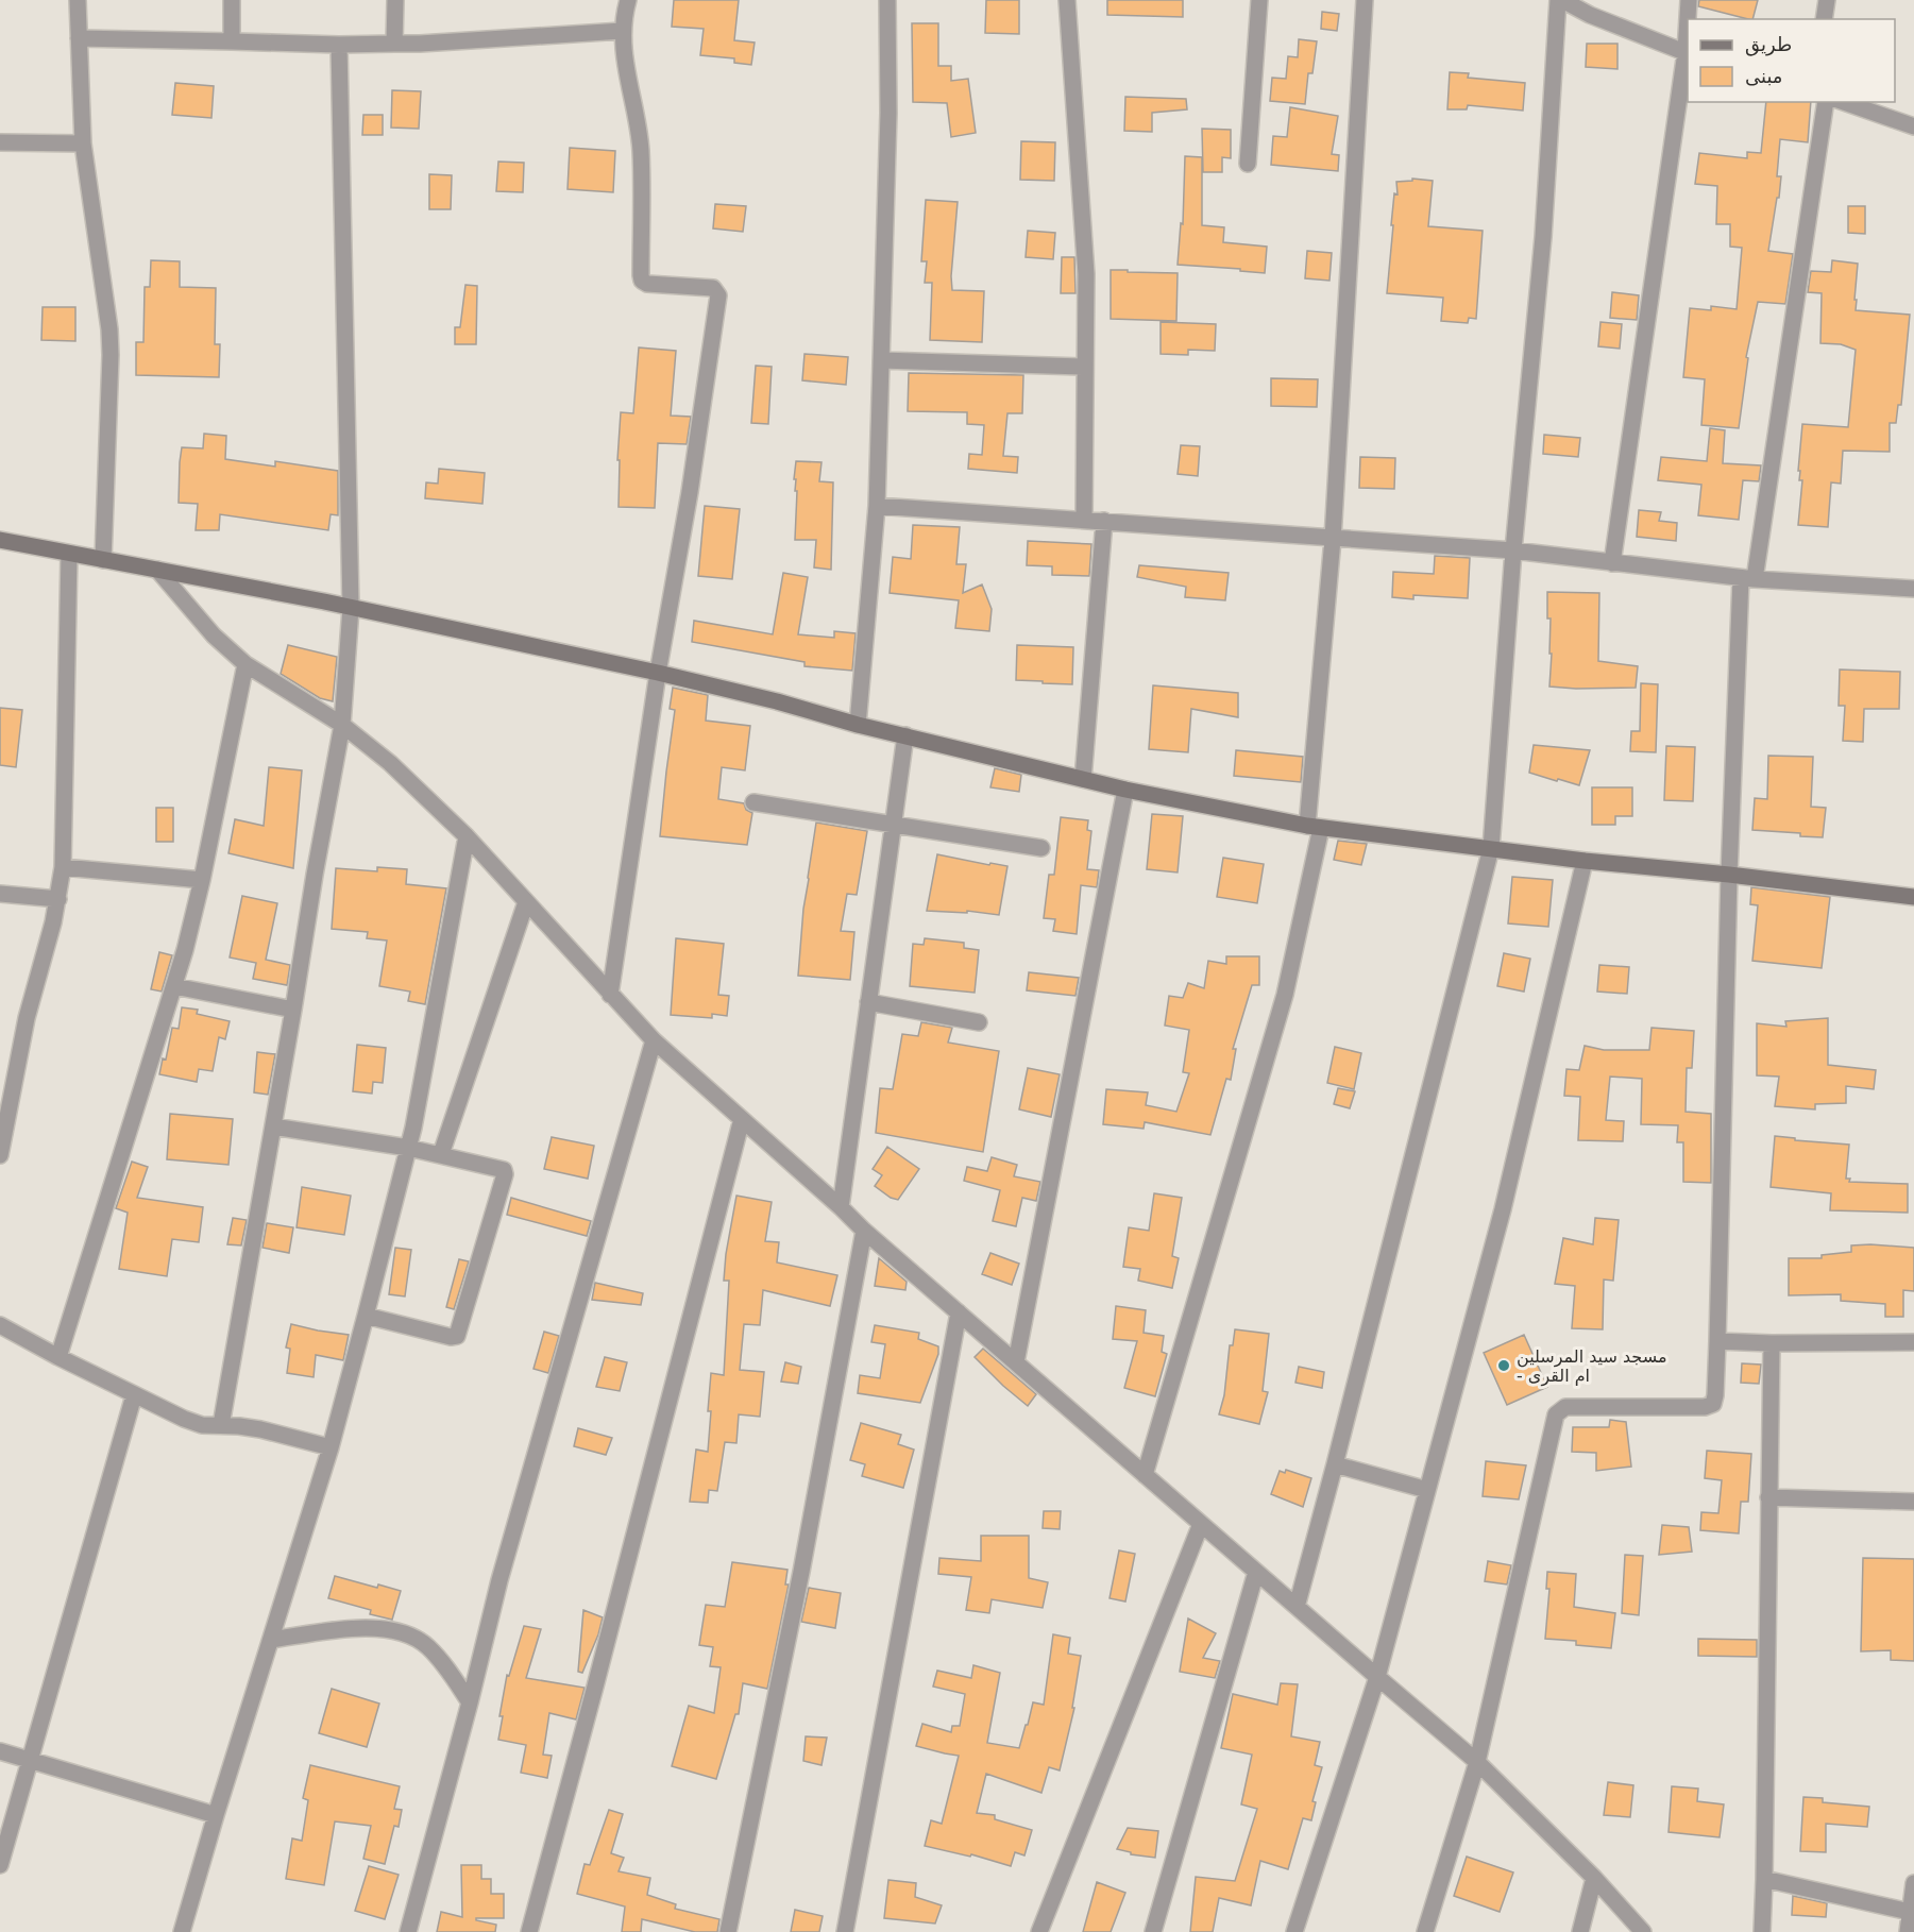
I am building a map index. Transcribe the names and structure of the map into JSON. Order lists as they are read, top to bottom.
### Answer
{
  "places": ["مسجد سيد المرسلين - ام القرى"],
  "legend": ["طريق", "مبنى"]
}
